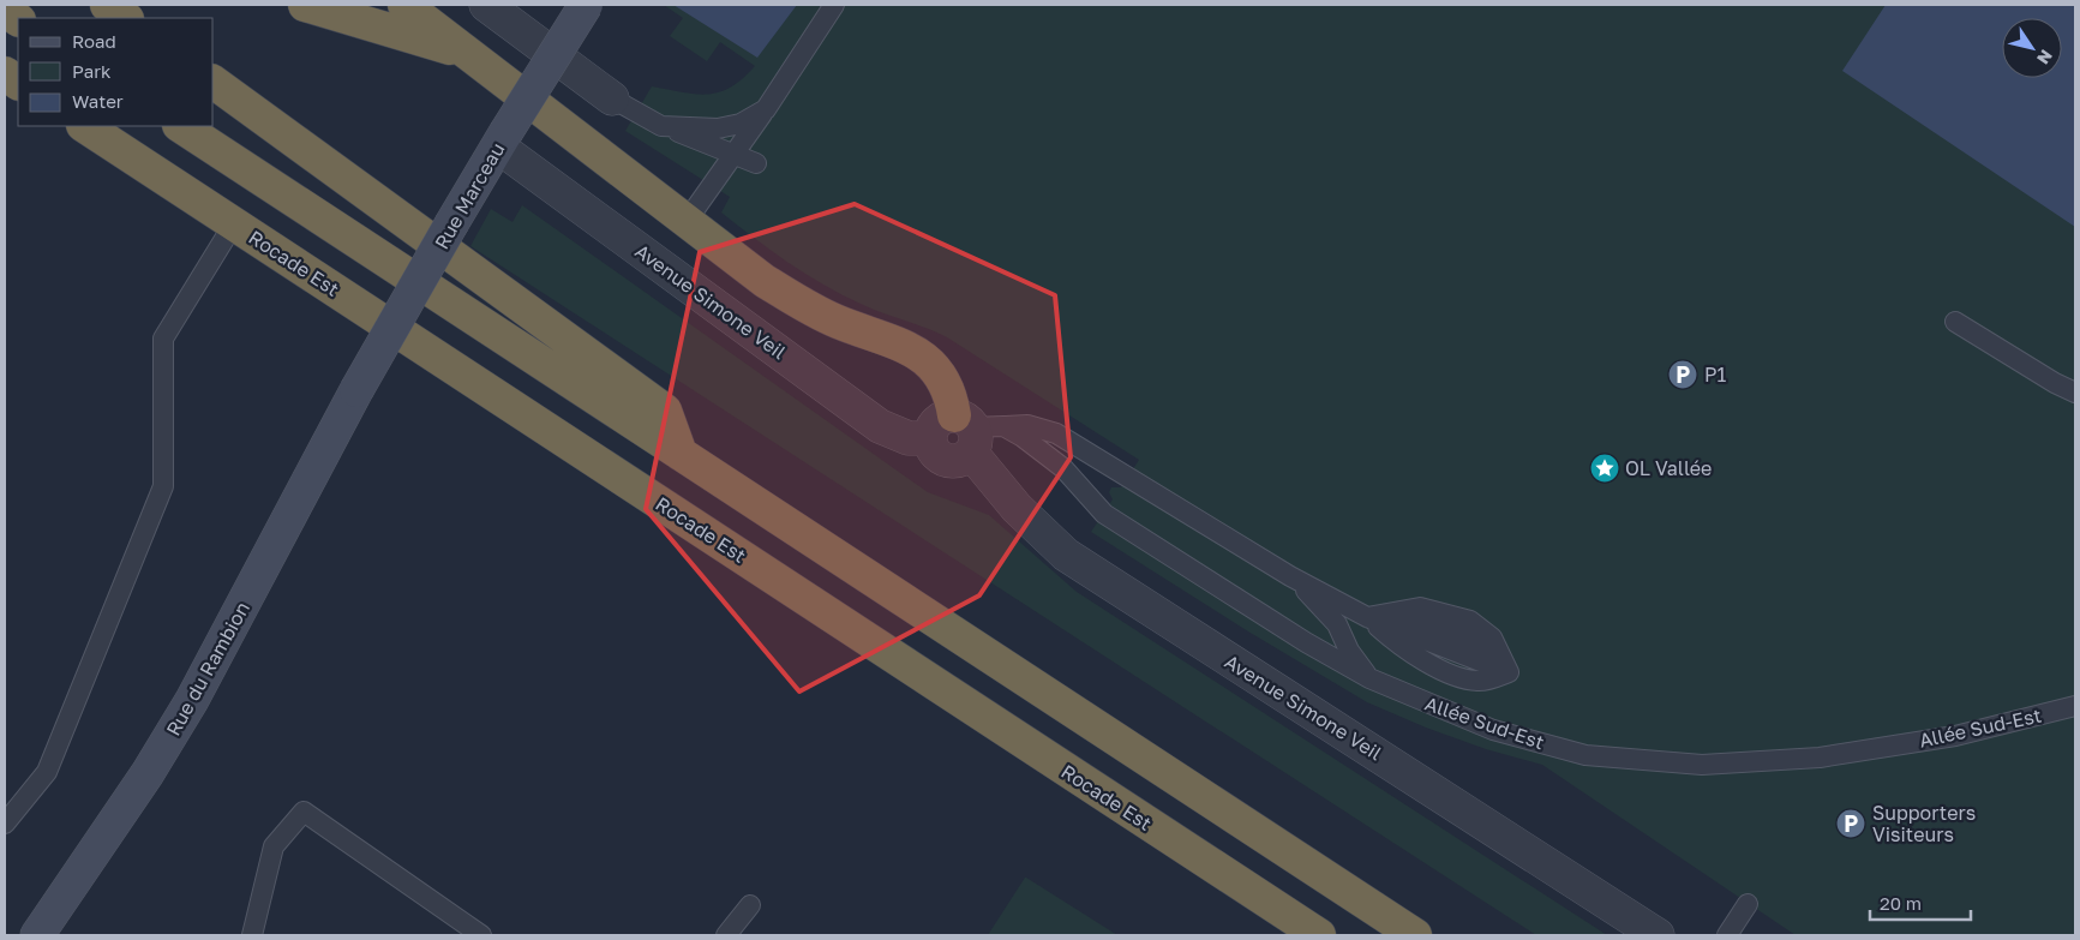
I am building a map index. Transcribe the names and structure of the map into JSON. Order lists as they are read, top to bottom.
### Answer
{
  "streets": {
    "highway": ["Rocade Est"],
    "street": ["Rue Marceau", "Avenue Simone Veil", "Rue du Rambion"],
    "lane": ["Allée Sud-Est"]
  },
  "crossings": [
    ["Rue Marceau", "Avenue Simone Veil"],
    ["Rue Marceau", "Rue du Rambion"],
    ["Avenue Simone Veil", "Allée Sud-Est"]
  ],
  "places": {
    "parking": ["P1", "Supporters Visiteurs"],
    "place": ["OL Vallée"]
  },
  "legend": ["Road", "Park", "Water"],
  "scale_bar": "20 m",
  "north": "bottom right"
}
